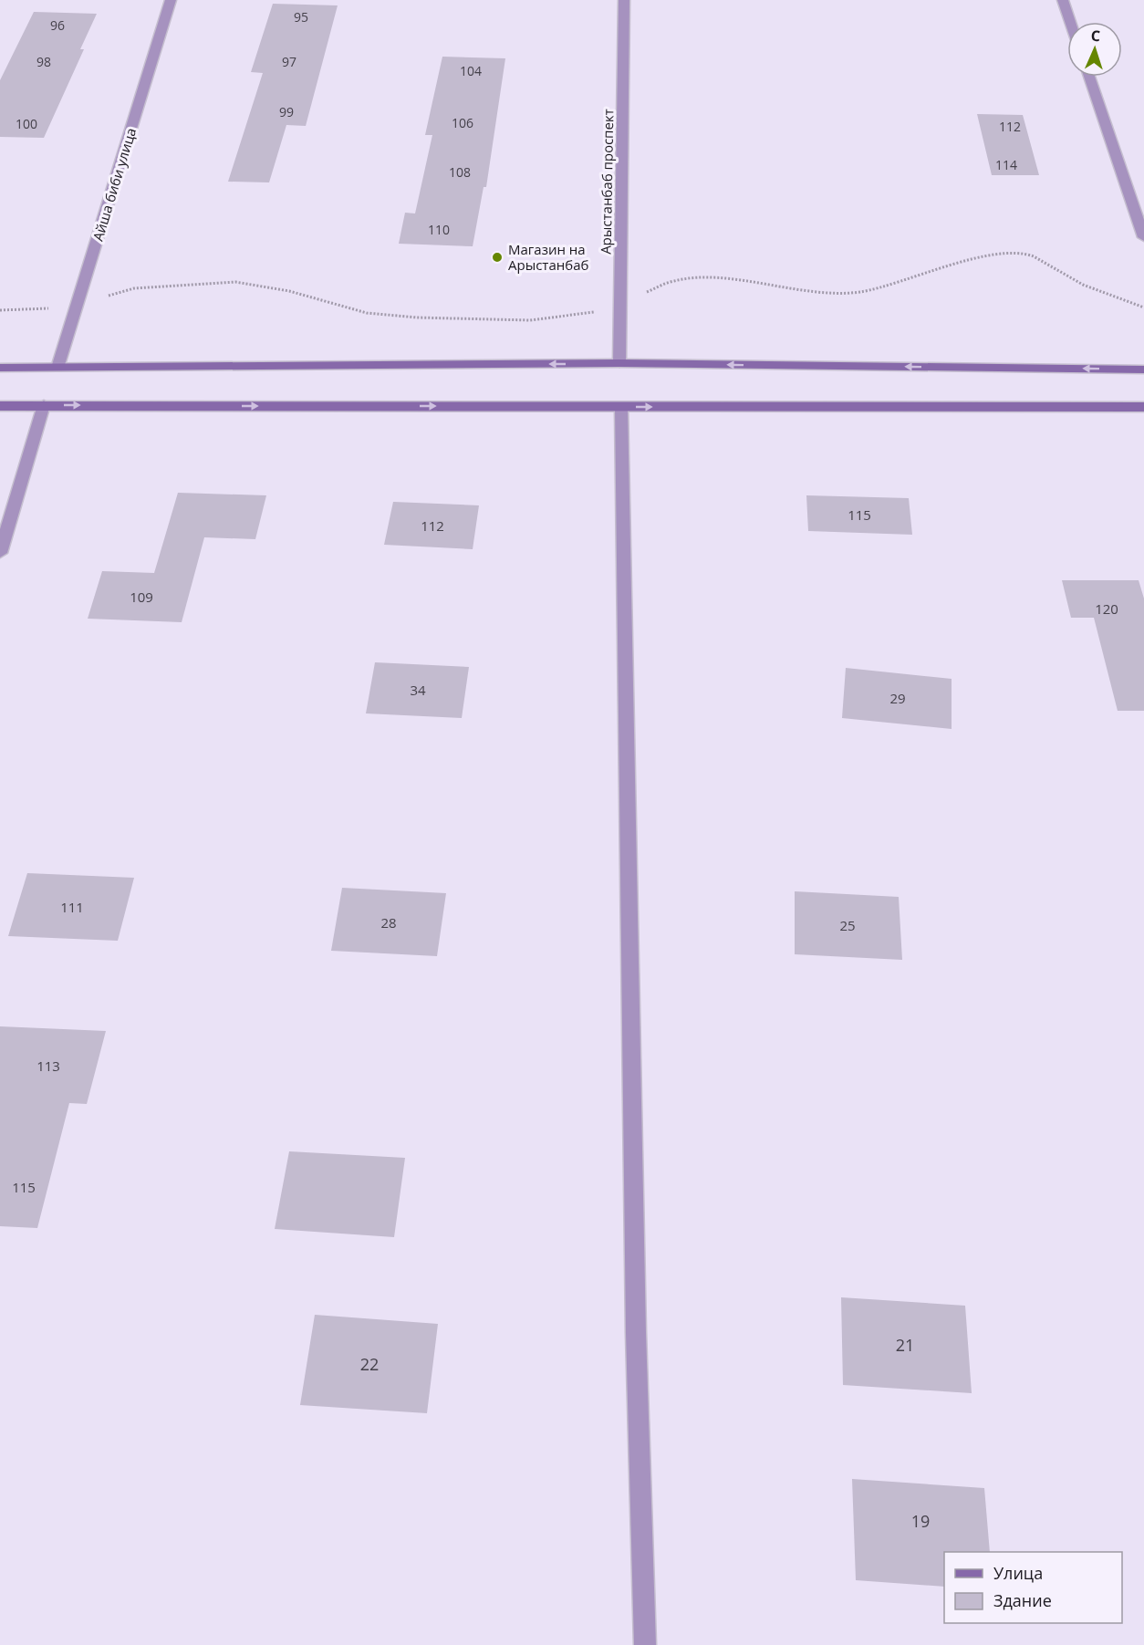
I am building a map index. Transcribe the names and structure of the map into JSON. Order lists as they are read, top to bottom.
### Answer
{
  "streets": {
    "street": ["Арыстанбаб проспект", "Айша биби улица"]
  },
  "places": ["Магазин на Арыстанбаб"],
  "house_numbers": [
    "95",
    "96",
    "98",
    "97",
    "104",
    "99",
    "106",
    "100",
    "112",
    "114",
    "108",
    "110",
    "115",
    "112",
    "109",
    "120",
    "34",
    "29",
    "111",
    "28",
    "25",
    "113",
    "115",
    "21",
    "22",
    "19"
  ],
  "legend": ["Улица", "Здание"],
  "north": "top"
}
